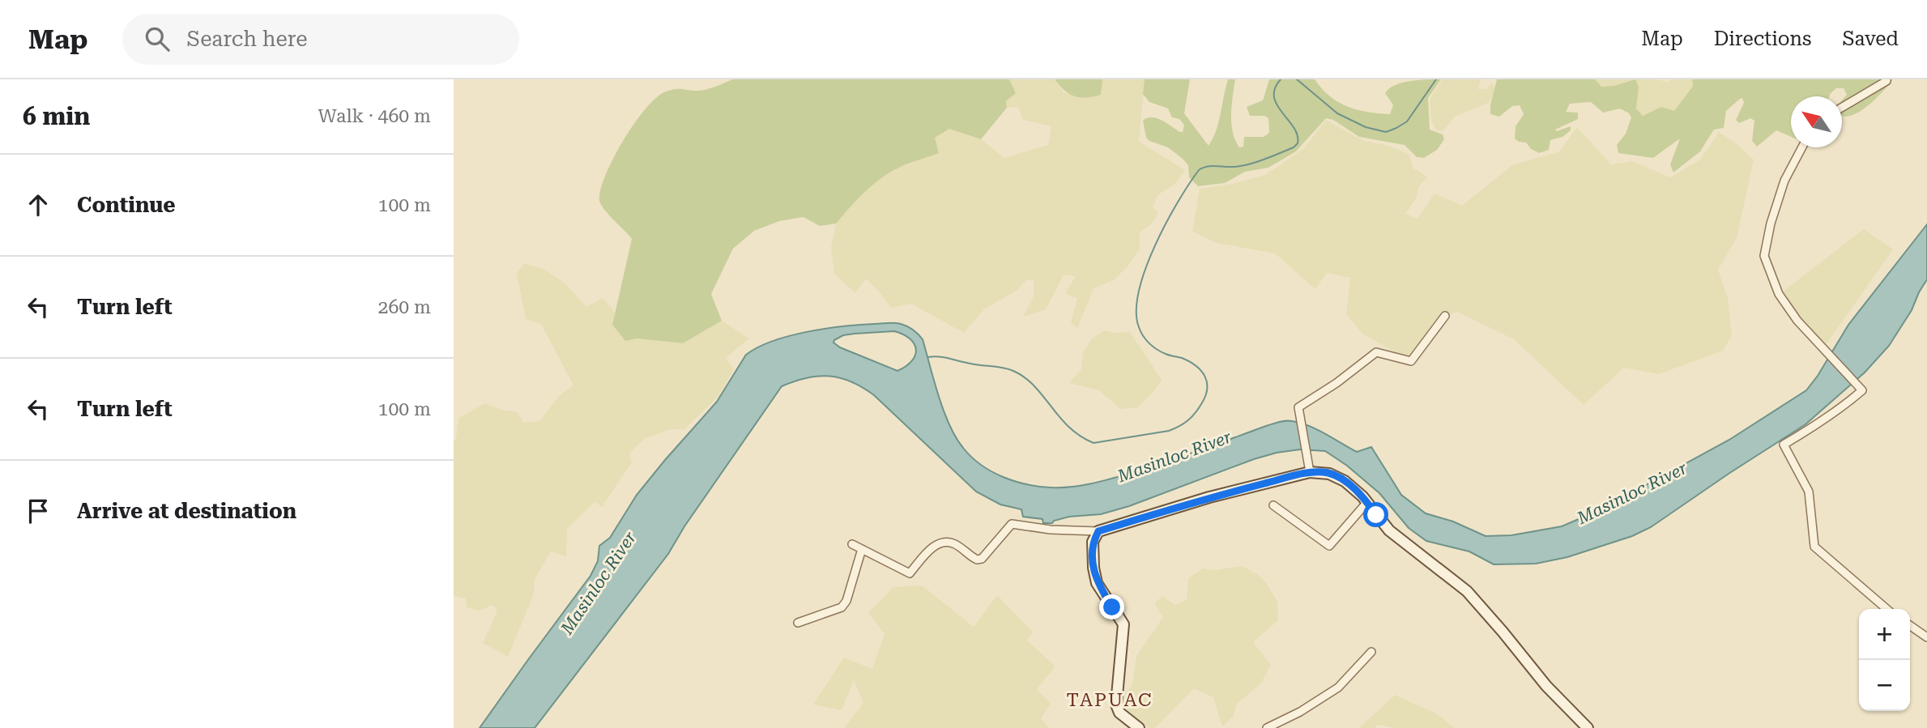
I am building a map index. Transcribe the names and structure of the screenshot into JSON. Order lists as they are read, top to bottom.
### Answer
{
  "districts": ["TAPUAC"],
  "water": ["Masinloc River"],
  "north": "top left",
  "page": {
    "header": "Map",
    "search": "Search here",
    "nav": ["Map", "Directions", "Saved"],
    "heading": ["6 min", "Walk · 460 m"],
    "list": [
      ["Continue", "100 m"],
      ["Turn left", "260 m"],
      ["Turn left", "100 m"],
      "Arrive at destination"
    ],
    "map_buttons": ["+", "−"]
  }
}
